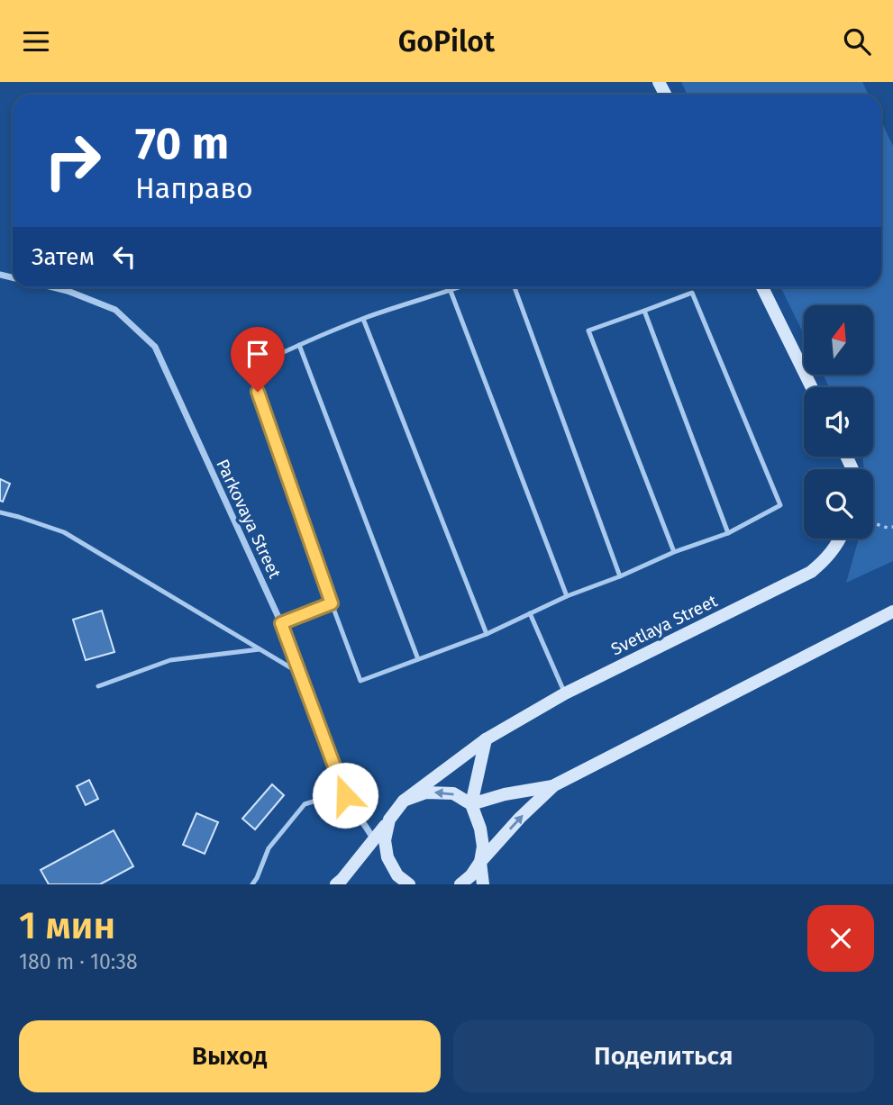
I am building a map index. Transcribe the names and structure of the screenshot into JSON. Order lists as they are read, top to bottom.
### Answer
{
  "streets": {
    "main road": ["Svetlaya Street"],
    "street": ["Parkovaya Street"]
  },
  "crossings": [
    ["Parkovaya Street", "Svetlaya Street"]
  ],
  "north": "top",
  "page": {
    "header": "GoPilot",
    "turn": ["70 m", "Направо"],
    "then": "Затем",
    "heading": ["1 мин", "180 m · 10:38"],
    "buttons": ["Выход", "Поделиться"]
  }
}
